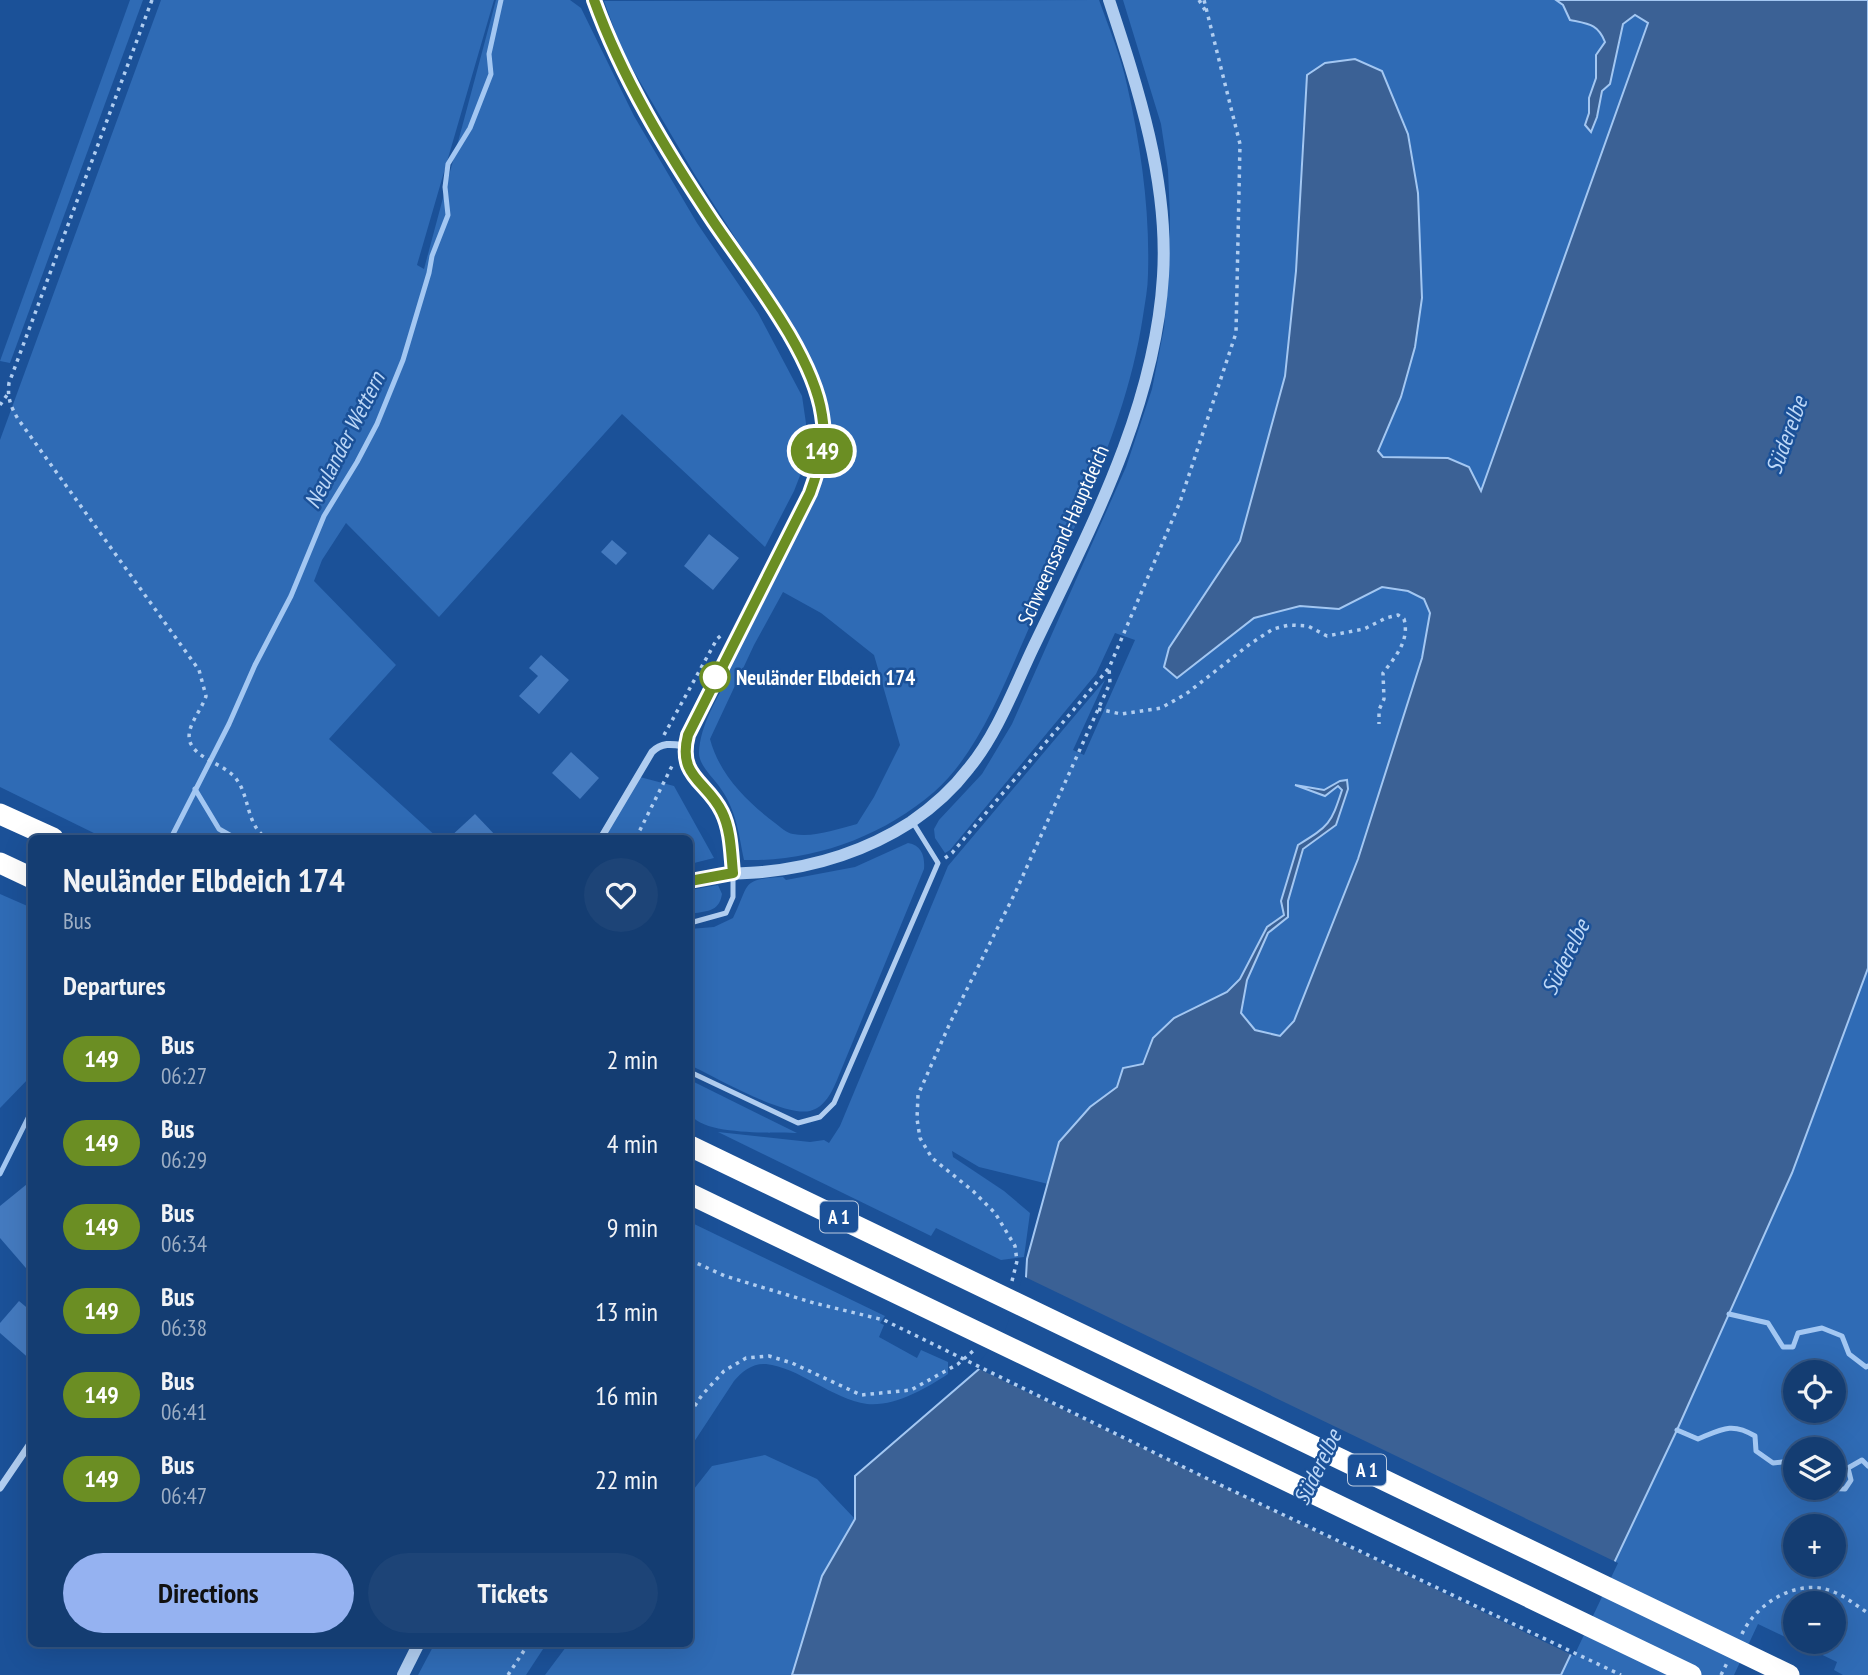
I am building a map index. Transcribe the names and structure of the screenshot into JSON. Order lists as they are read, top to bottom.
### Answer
{
  "streets": {
    "highway": ["A 1"],
    "street": ["Schweenssand-Hauptdeich"]
  },
  "water": ["Süderelbe", "Neulander Wettern"],
  "places": ["Neuländer Elbdeich 174"],
  "lines": ["bus line 149"],
  "page": {
    "on_map": "149",
    "heading": [
      ["Neuländer Elbdeich 174", "Bus"],
      "Departures"
    ],
    "list": [
      {
        "mark": "149",
        "name": "Bus",
        "note": "06:27",
        "value": "2 min"
      },
      {
        "mark": "149",
        "name": "Bus",
        "note": "06:29",
        "value": "4 min"
      },
      {
        "mark": "149",
        "name": "Bus",
        "note": "06:34",
        "value": "9 min"
      },
      {
        "mark": "149",
        "name": "Bus",
        "note": "06:38",
        "value": "13 min"
      },
      {
        "mark": "149",
        "name": "Bus",
        "note": "06:41",
        "value": "16 min"
      },
      {
        "mark": "149",
        "name": "Bus",
        "note": "06:47",
        "value": "22 min"
      }
    ],
    "map_buttons": ["+", "−"],
    "buttons": ["Directions", "Tickets"]
  }
}
